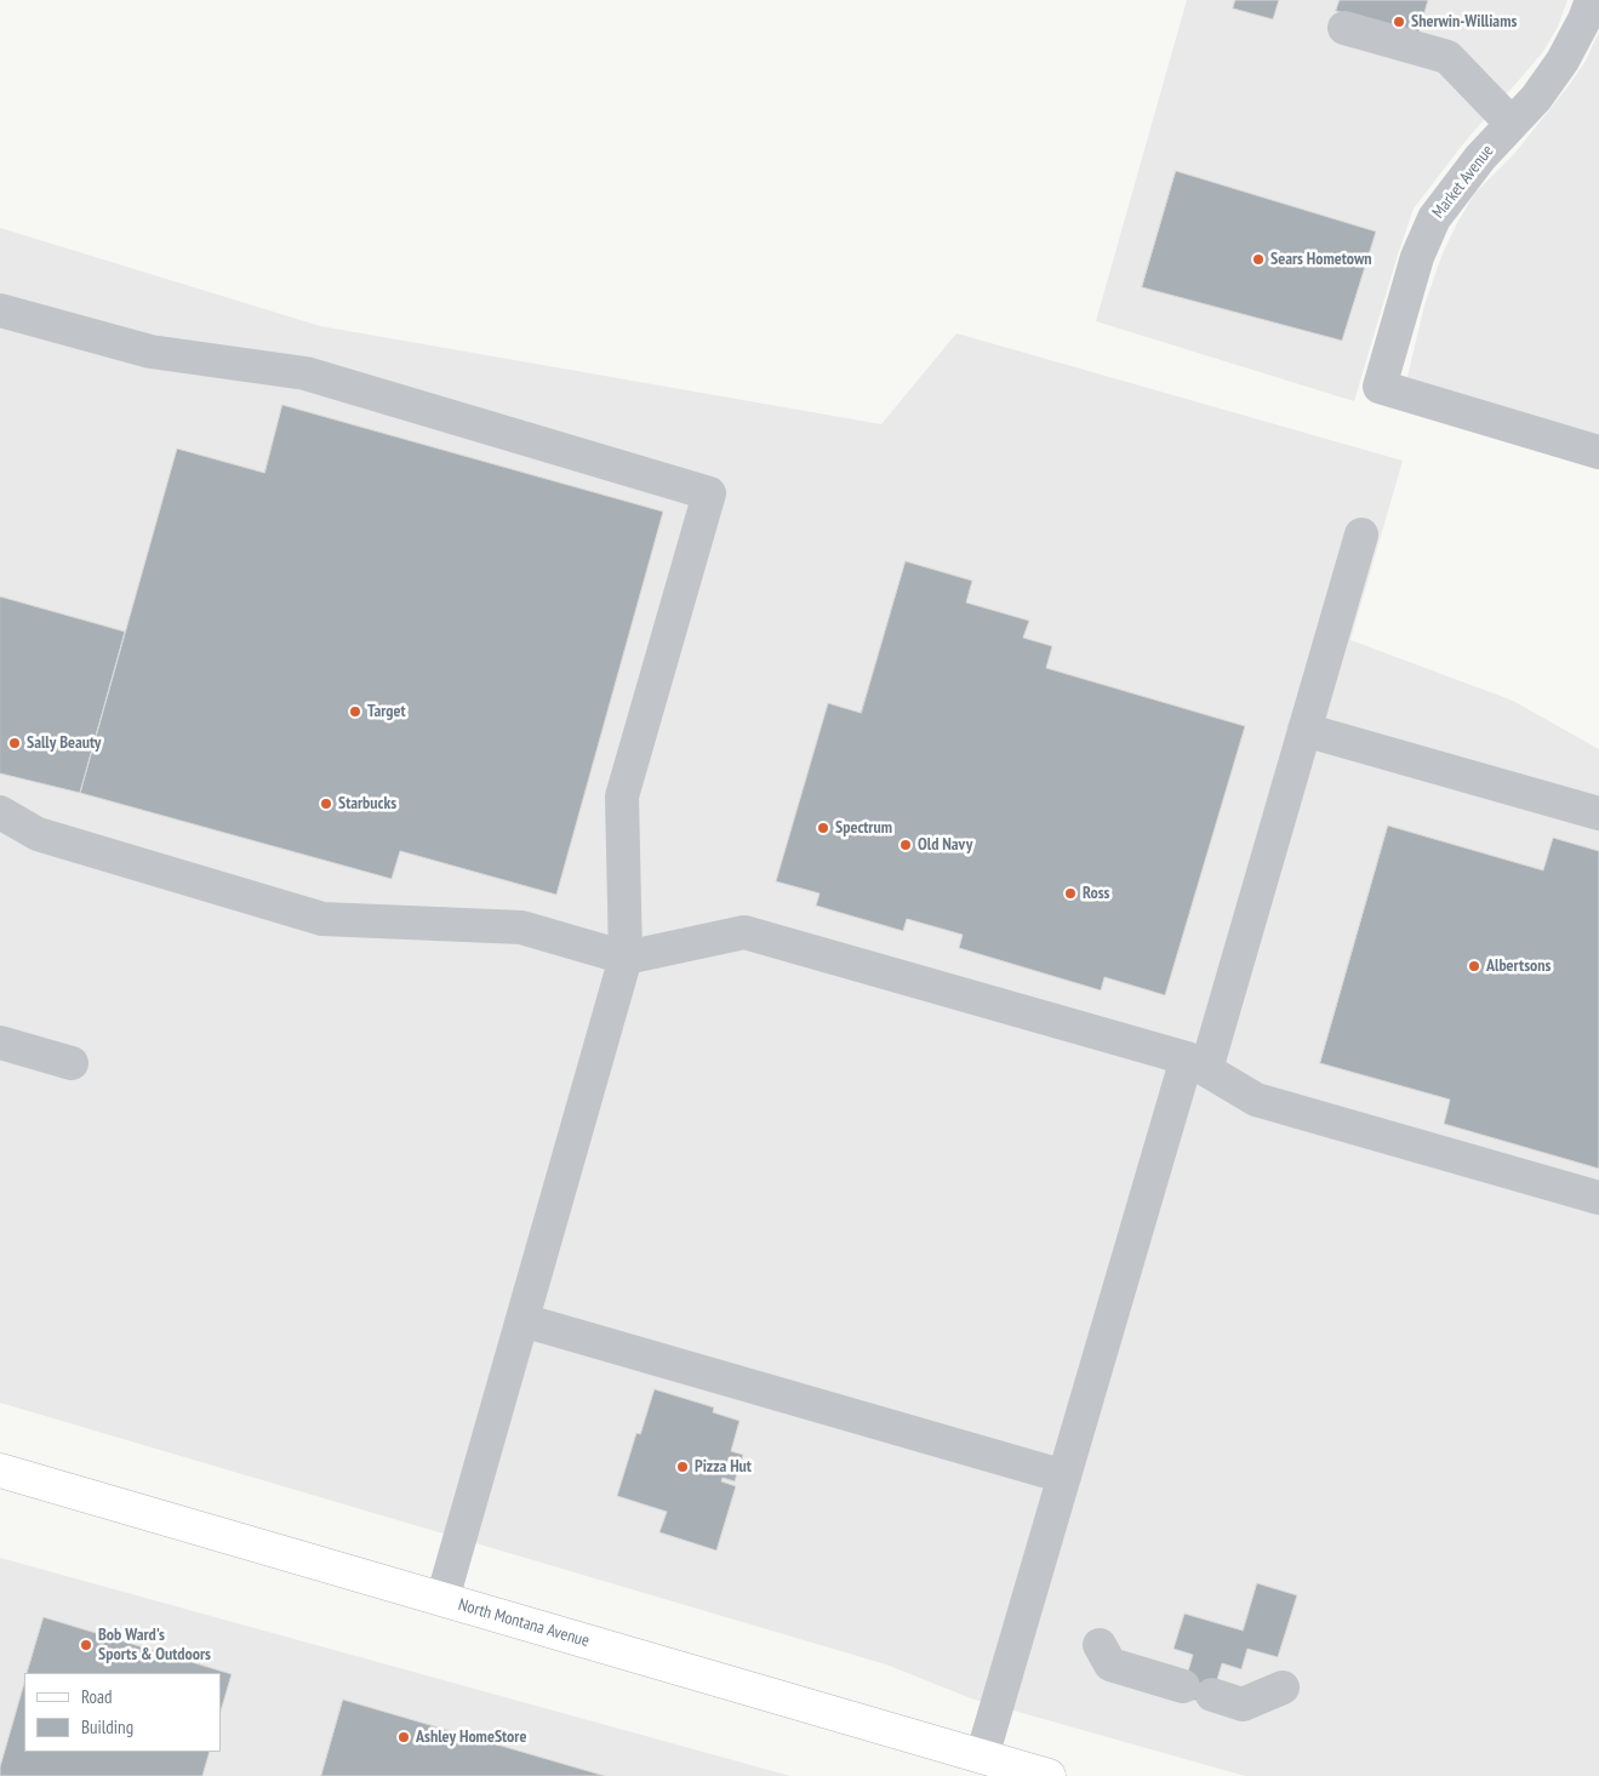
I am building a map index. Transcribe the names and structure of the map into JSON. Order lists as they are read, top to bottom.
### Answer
{
  "streets": {
    "main road": ["North Montana Avenue"],
    "street": ["Market Avenue"]
  },
  "places": [
    "Sherwin-Williams",
    "Sears Hometown",
    "Target",
    "Sally Beauty",
    "Starbucks",
    "Spectrum",
    "Old Navy",
    "Ross",
    "Albertsons",
    "Pizza Hut",
    "Bob Ward's Sports & Outdoors",
    "Ashley HomeStore"
  ],
  "legend": ["Road", "Building"]
}
